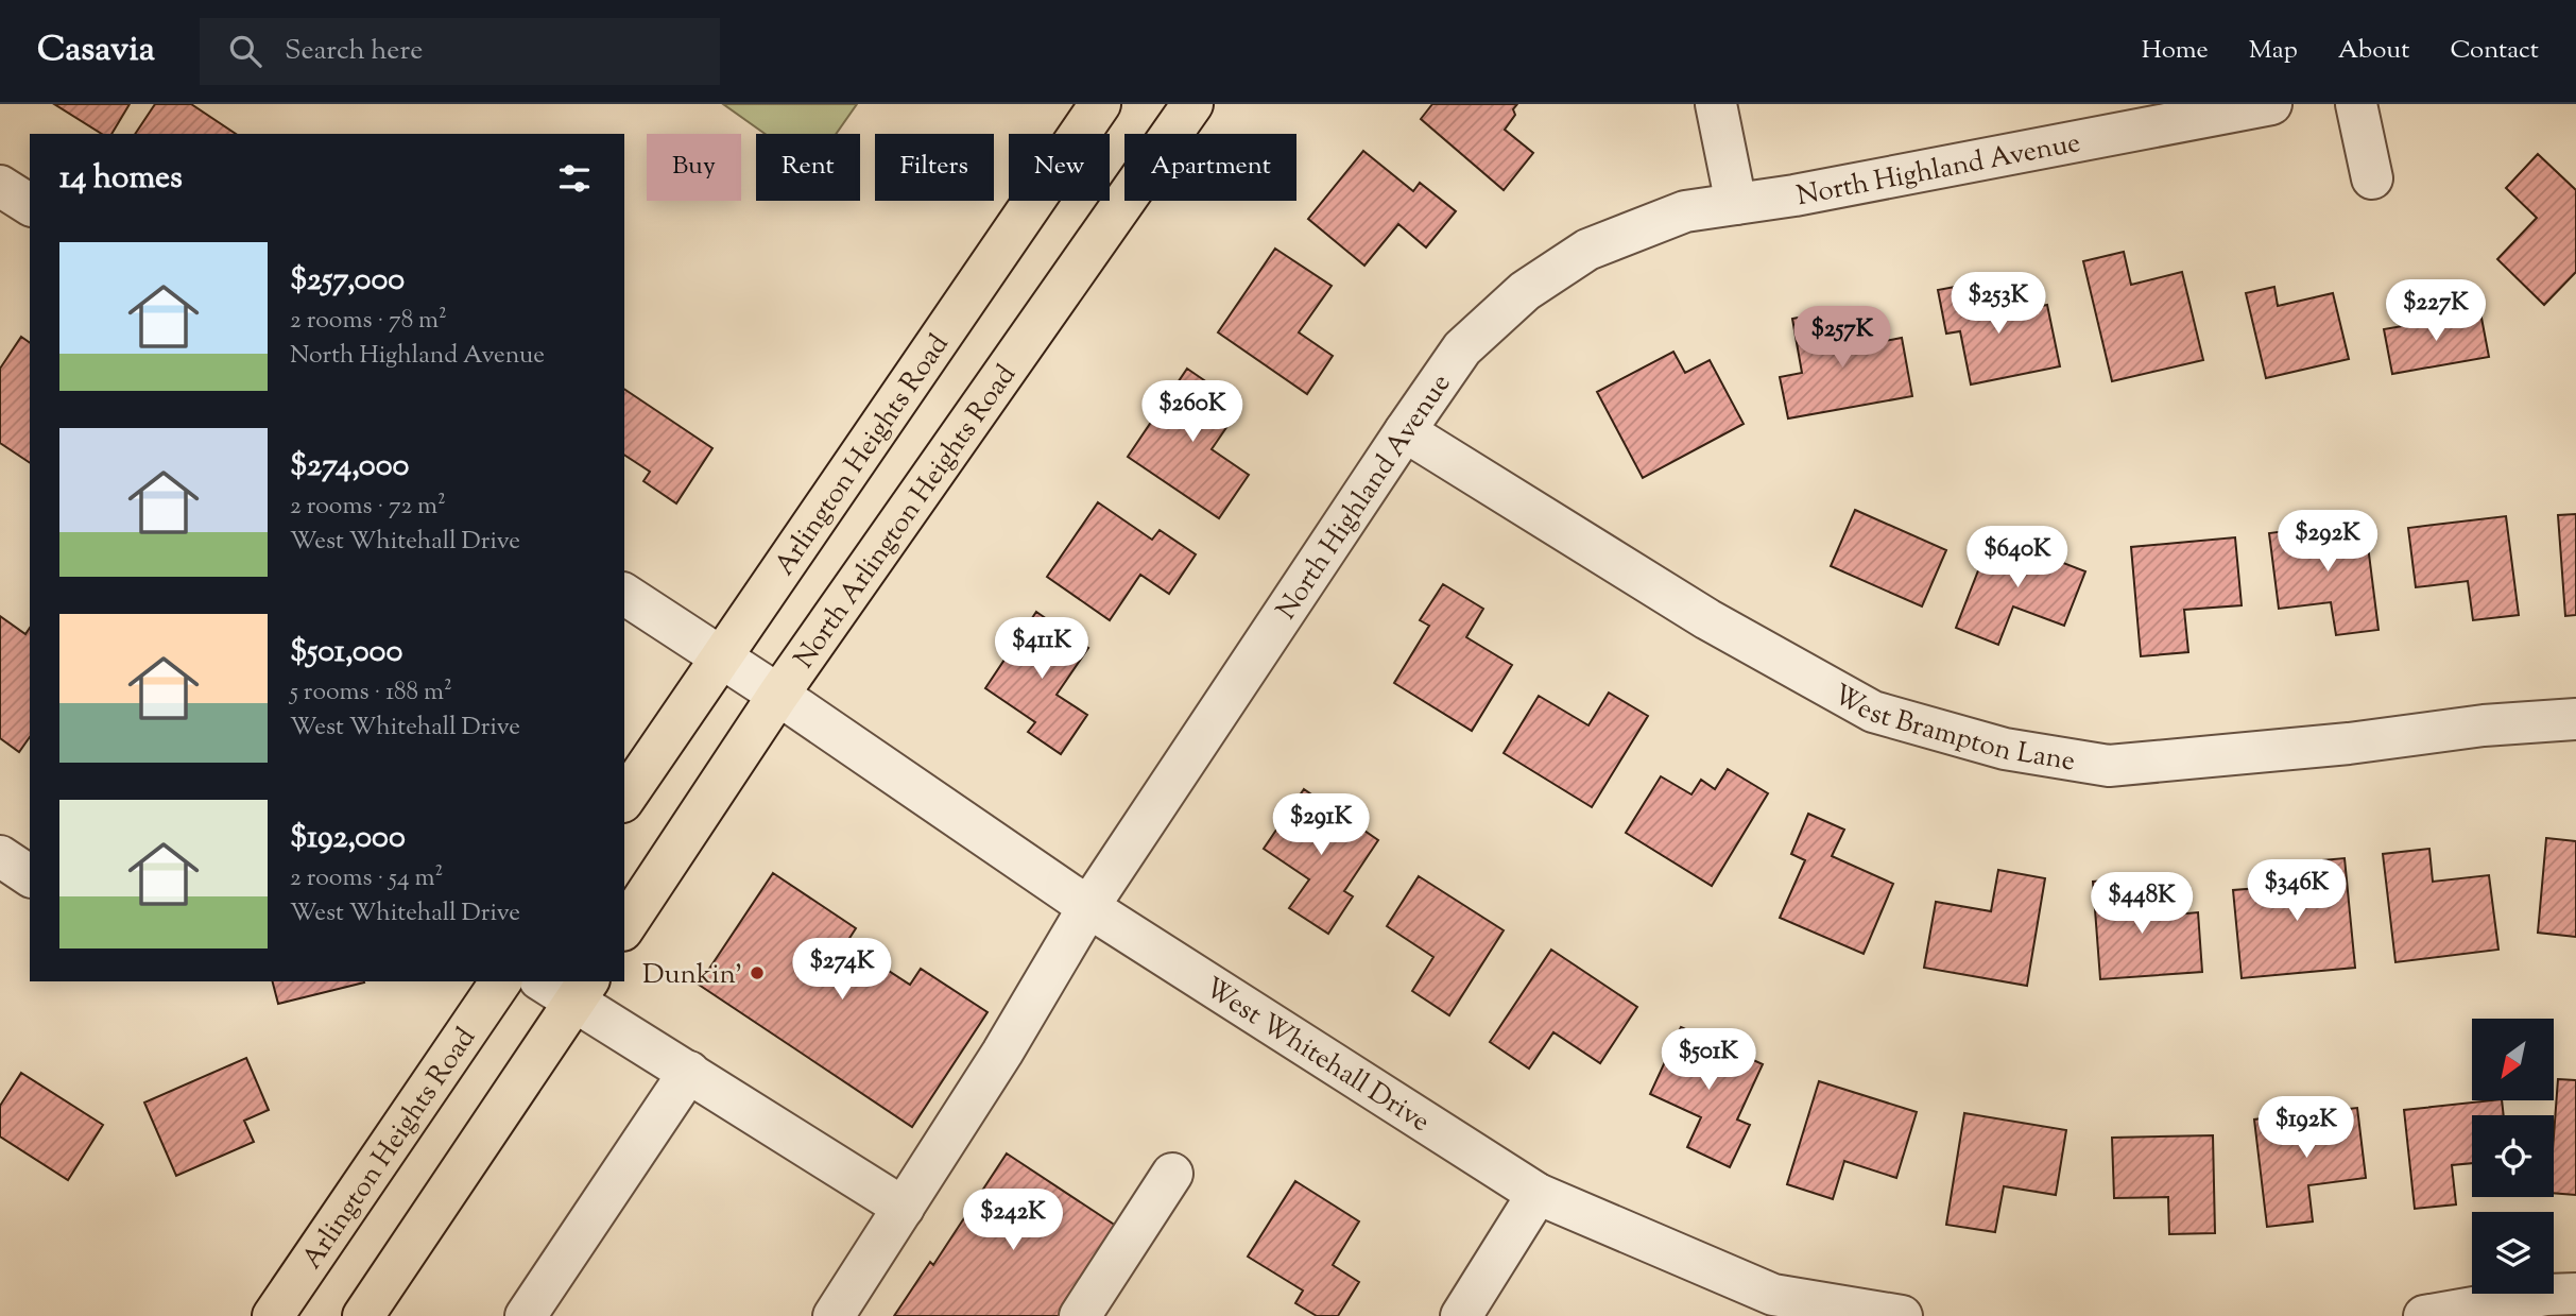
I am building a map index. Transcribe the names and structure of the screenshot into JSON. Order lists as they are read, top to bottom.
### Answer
{
  "streets": {
    "main road": ["Arlington Heights Road", "North Arlington Heights Road"],
    "street": ["North Highland Avenue", "West Brampton Lane", "West Whitehall Drive"]
  },
  "crossings": [
    ["North Highland Avenue", "West Brampton Lane"],
    ["North Highland Avenue", "West Whitehall Drive"],
    ["Arlington Heights Road", "West Whitehall Drive"],
    ["North Arlington Heights Road", "West Whitehall Drive"]
  ],
  "places": ["Dunkin'"],
  "north": "bottom left",
  "page": {
    "header": "Casavia",
    "search": "Search here",
    "nav": [
      "Home",
      "Map",
      "About",
      "Contact"
    ],
    "chip": [
      "Buy",
      "Rent",
      "Filters",
      "New",
      "Apartment"
    ],
    "heading": "14 homes",
    "list": [
      {
        "name": "$257,000",
        "note": "2 rooms · 78 m² · North Highland Avenue"
      },
      {
        "name": "$274,000",
        "note": "2 rooms · 72 m² · West Whitehall Drive"
      },
      {
        "name": "$501,000",
        "note": "5 rooms · 188 m² · West Whitehall Drive"
      },
      {
        "name": "$192,000",
        "note": "2 rooms · 54 m² · West Whitehall Drive"
      }
    ],
    "price": [
      "$253K",
      "$227K",
      "$257K",
      "$260K",
      "$292K",
      "$640K",
      "$411K",
      "$291K",
      "$346K",
      "$448K",
      "$274K",
      "$501K",
      "$192K",
      "$242K"
    ]
  }
}
